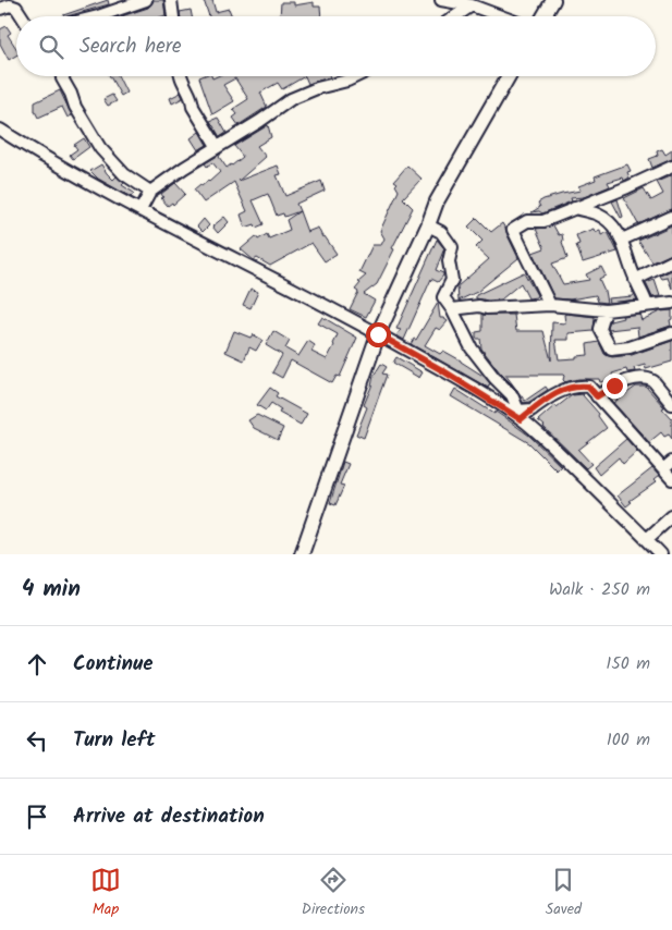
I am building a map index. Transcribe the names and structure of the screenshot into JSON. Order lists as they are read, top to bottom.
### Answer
{
  "page": {
    "search": "Search here",
    "heading": ["4 min", "Walk · 250 m"],
    "list": [
      ["Continue", "150 m"],
      ["Turn left", "100 m"],
      "Arrive at destination"
    ],
    "nav": ["Map", "Directions", "Saved"]
  }
}
